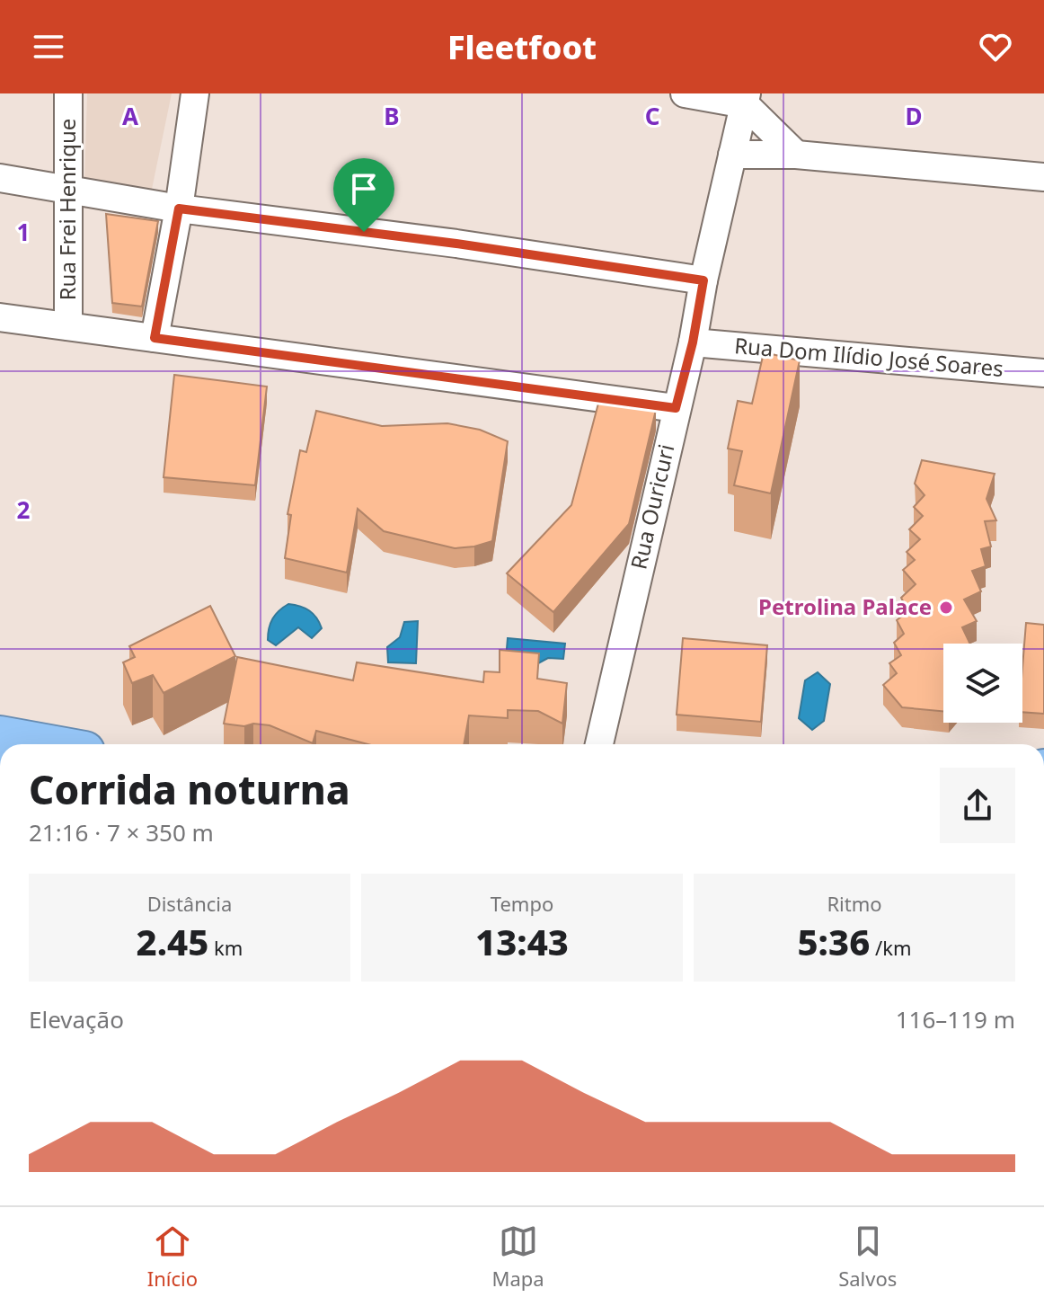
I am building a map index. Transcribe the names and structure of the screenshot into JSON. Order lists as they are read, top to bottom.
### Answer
{
  "streets": {
    "street": ["Rua Frei Henrique", "Rua Dom Ilídio José Soares", "Rua Ouricuri"]
  },
  "crossings": [
    ["Rua Dom Ilídio José Soares", "Rua Ouricuri"]
  ],
  "places": ["Petrolina Palace"],
  "page": {
    "header": "Fleetfoot",
    "heading": ["Corrida noturna", "21:16 · 7 × 350 m"],
    "stats": [
      ["Distância", "2.45 km"],
      ["Tempo", "13:43"],
      ["Ritmo", "5:36 /km"]
    ],
    "chart": ["Elevação", "116–119 m"],
    "tabs": ["Início", "Mapa", "Salvos"]
  },
  "grid": {
    "columns": [
      "A",
      "B",
      "C",
      "D"
    ],
    "rows": ["1", "2"]
  }
}
